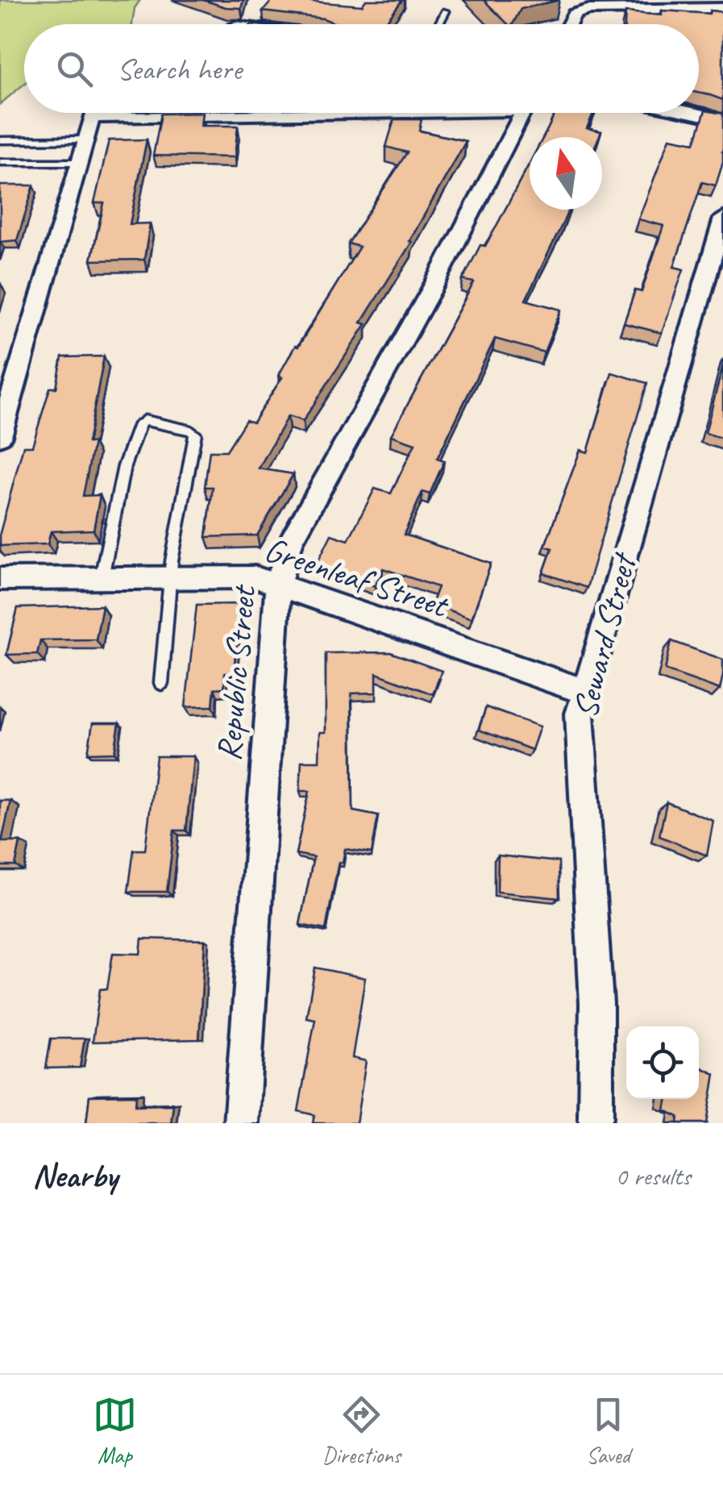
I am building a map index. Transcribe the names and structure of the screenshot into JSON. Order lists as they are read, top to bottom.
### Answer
{
  "streets": {
    "street": ["Greenleaf Street", "Seward Street", "Republic Street"]
  },
  "crossings": [
    ["Greenleaf Street", "Seward Street"],
    ["Greenleaf Street", "Republic Street"]
  ],
  "north": "top",
  "page": {
    "search": "Search here",
    "heading": ["Nearby", "0 results"],
    "nav": ["Map", "Directions", "Saved"]
  }
}
